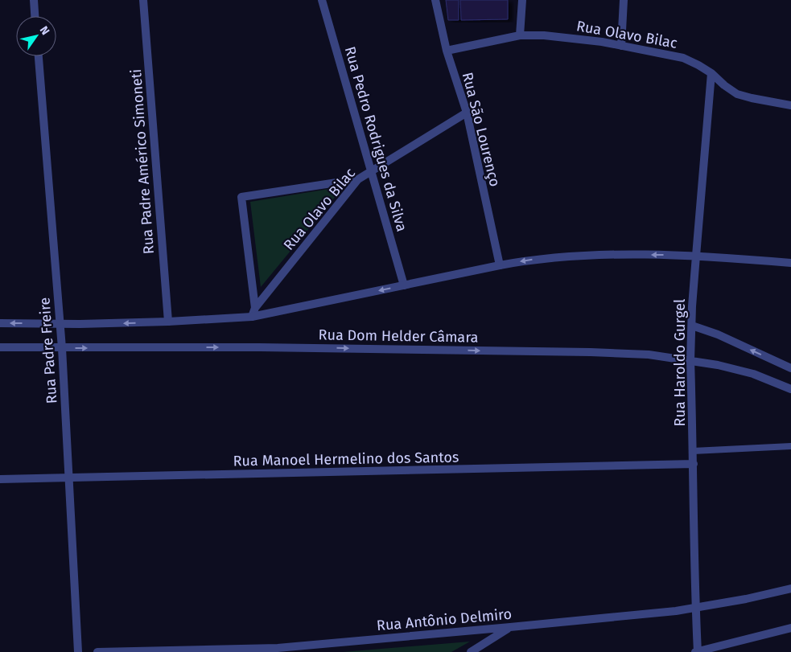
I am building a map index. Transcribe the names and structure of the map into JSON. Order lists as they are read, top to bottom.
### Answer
{
  "streets": {
    "street": [
      "Rua Olavo Bilac",
      "Rua São Lourenço",
      "Rua Pedro Rodrigues da Silva",
      "Rua Padre Américo Simoneti",
      "Rua Dom Helder Câmara",
      "Rua Padre Freire",
      "Rua Haroldo Gurgel",
      "Rua Manoel Hermelino dos Santos",
      "Rua Antônio Delmiro"
    ]
  },
  "crossings": [
    ["Rua Olavo Bilac", "Rua São Lourenço"],
    ["Rua Olavo Bilac", "Rua Pedro Rodrigues da Silva"],
    ["Rua Olavo Bilac", "Rua Haroldo Gurgel"],
    ["Rua Dom Helder Câmara", "Rua Padre Freire"],
    ["Rua Dom Helder Câmara", "Rua Haroldo Gurgel"],
    ["Rua Padre Freire", "Rua Manoel Hermelino dos Santos"],
    ["Rua Haroldo Gurgel", "Rua Manoel Hermelino dos Santos"],
    ["Rua Haroldo Gurgel", "Rua Antônio Delmiro"]
  ],
  "north": "top right"
}
